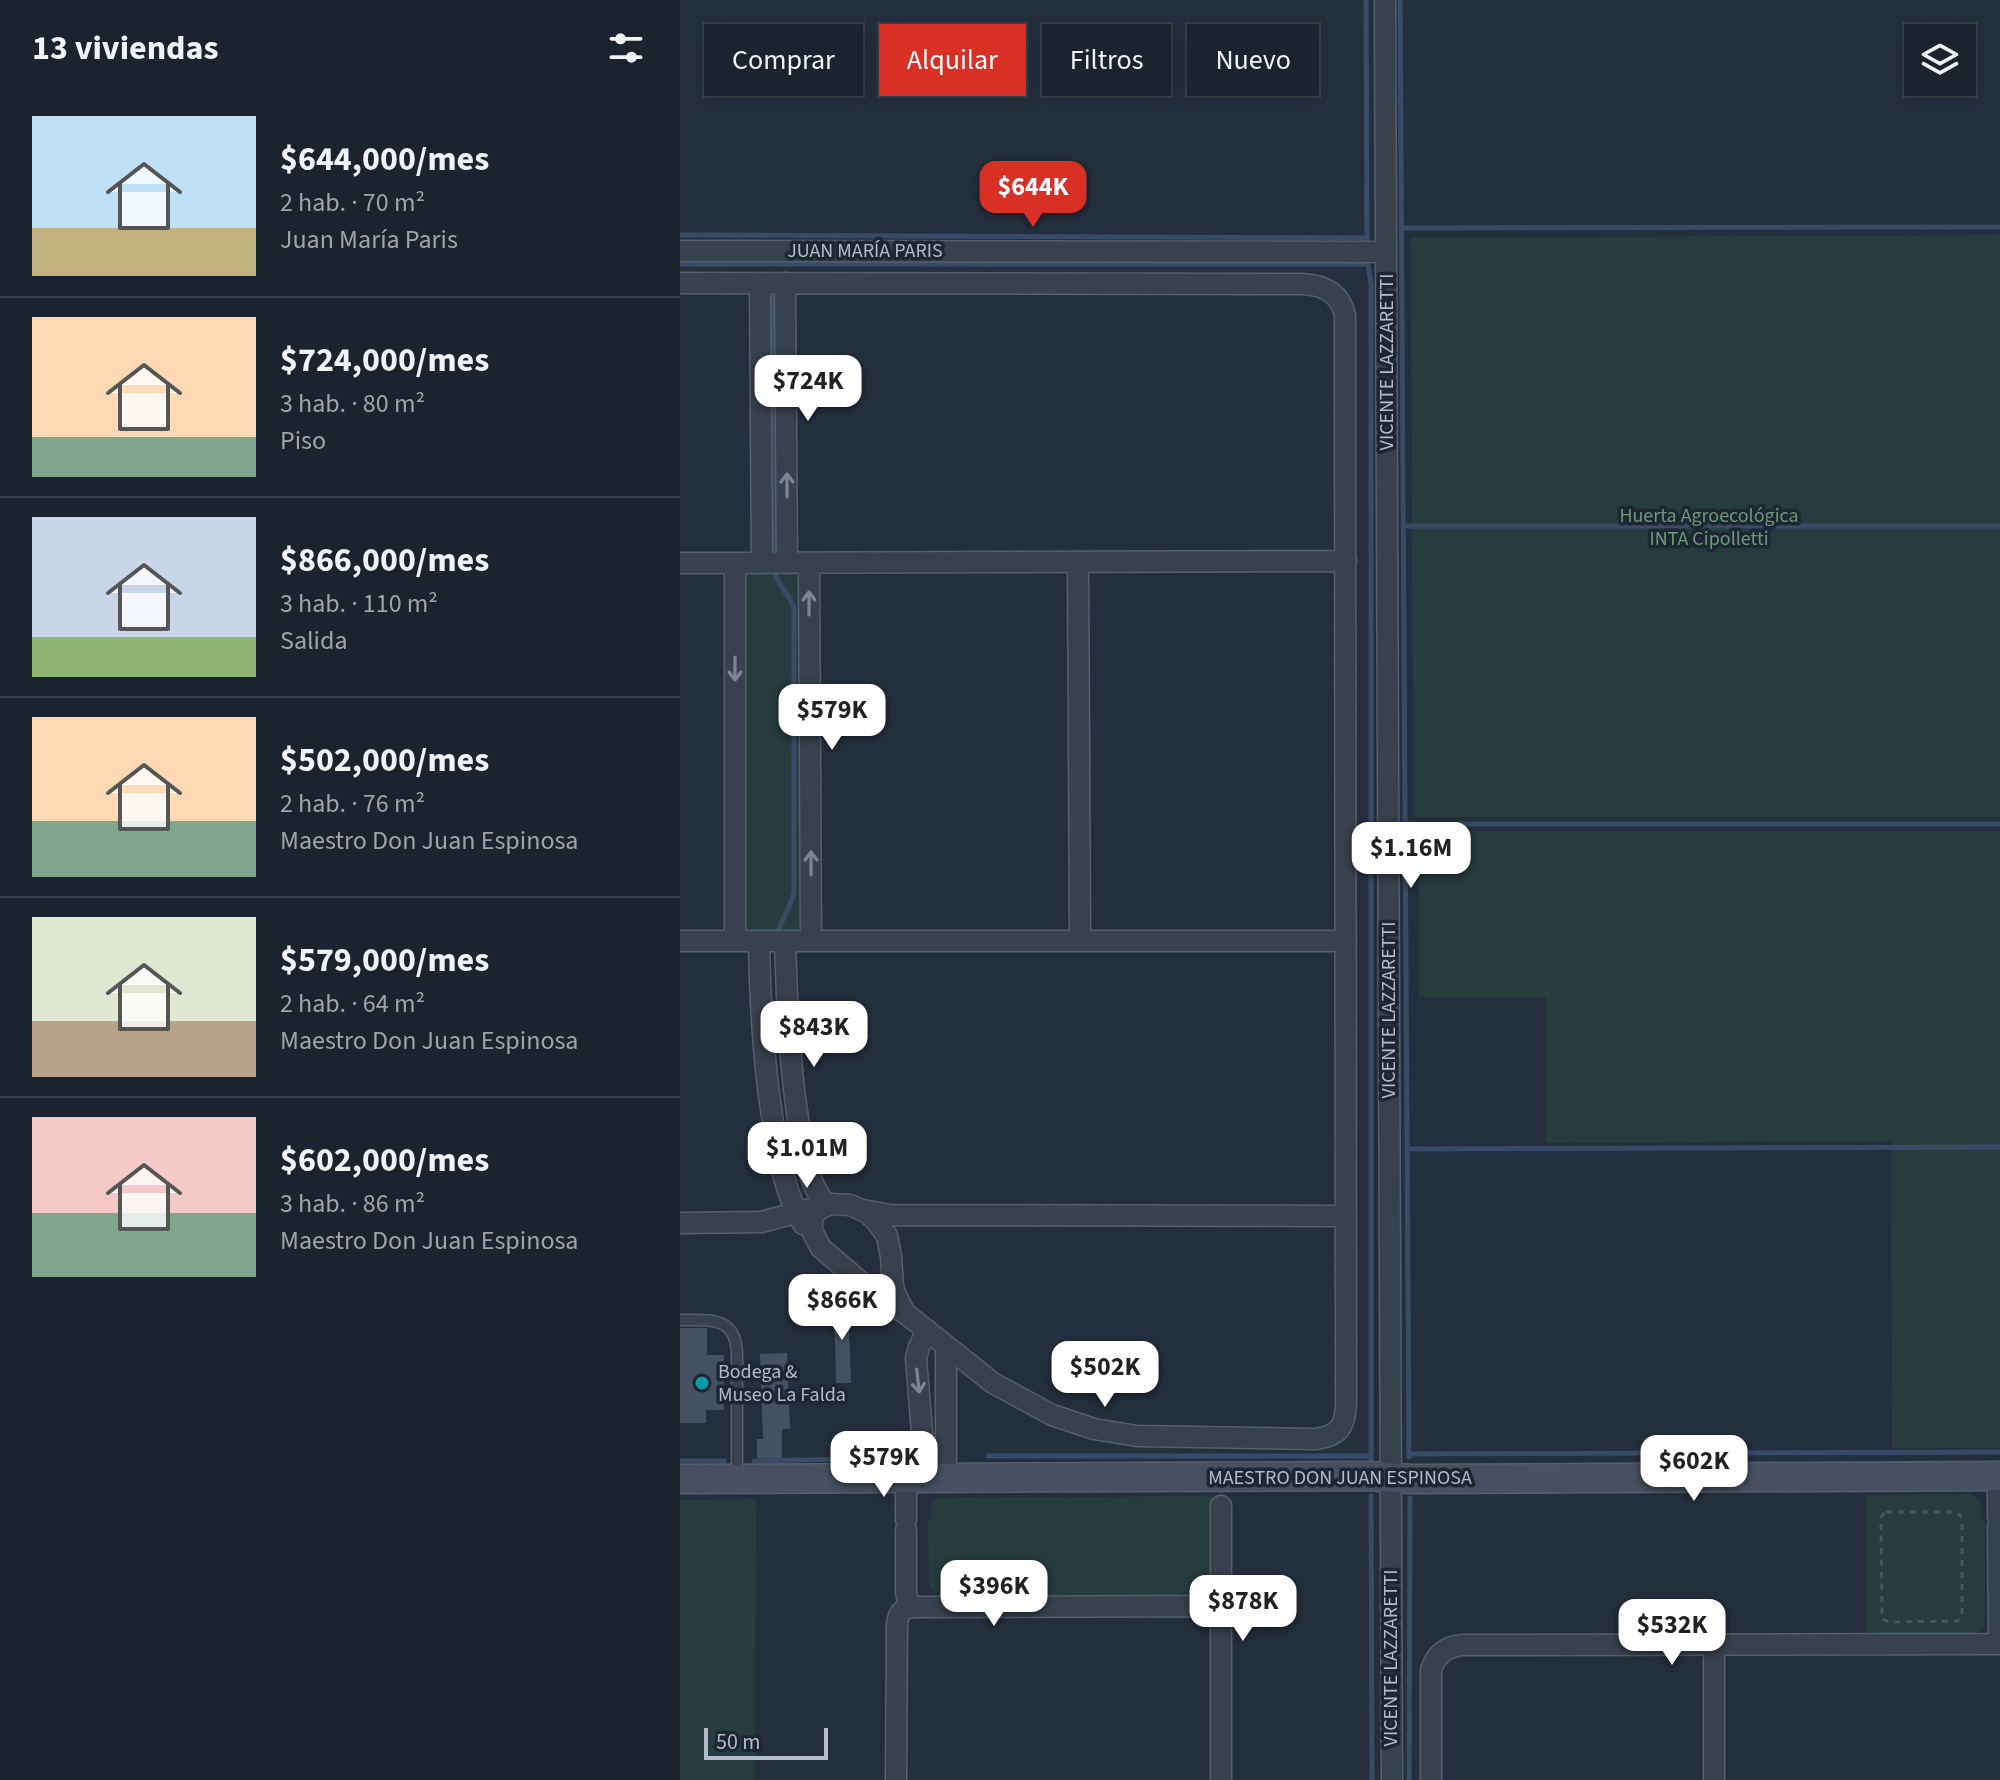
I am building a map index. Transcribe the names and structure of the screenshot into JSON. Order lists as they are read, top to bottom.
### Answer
{
  "streets": {
    "main road": ["MAESTRO DON JUAN ESPINOSA"],
    "street": ["JUAN MARÍA PARIS", "VICENTE LAZZARETTI"]
  },
  "crossings": [
    ["JUAN MARÍA PARIS", "VICENTE LAZZARETTI"],
    ["VICENTE LAZZARETTI", "MAESTRO DON JUAN ESPINOSA"]
  ],
  "parks": ["Huerta Agroecológica INTA Cipolletti"],
  "places": ["Bodega & Museo La Falda"],
  "scale_bar": "50 m",
  "page": {
    "heading": "13 viviendas",
    "chip": [
      "Comprar",
      "Alquilar",
      "Filtros",
      "Nuevo"
    ],
    "list": [
      {
        "name": "$644,000/mes",
        "note": "2 hab. · 70 m² · Juan María Paris"
      },
      {
        "name": "$724,000/mes",
        "note": "3 hab. · 80 m² · Piso"
      },
      {
        "name": "$866,000/mes",
        "note": "3 hab. · 110 m² · Salida"
      },
      {
        "name": "$502,000/mes",
        "note": "2 hab. · 76 m² · Maestro Don Juan Espinosa"
      },
      {
        "name": "$579,000/mes",
        "note": "2 hab. · 64 m² · Maestro Don Juan Espinosa"
      },
      {
        "name": "$602,000/mes",
        "note": "3 hab. · 86 m² · Maestro Don Juan Espinosa"
      }
    ],
    "price": [
      "$644K",
      "$724K",
      "$579K",
      "$1.16M",
      "$843K",
      "$1.01M",
      "$866K",
      "$502K",
      "$579K",
      "$602K",
      "$396K",
      "$878K",
      "$532K"
    ],
    "scale": "50 m"
  }
}
